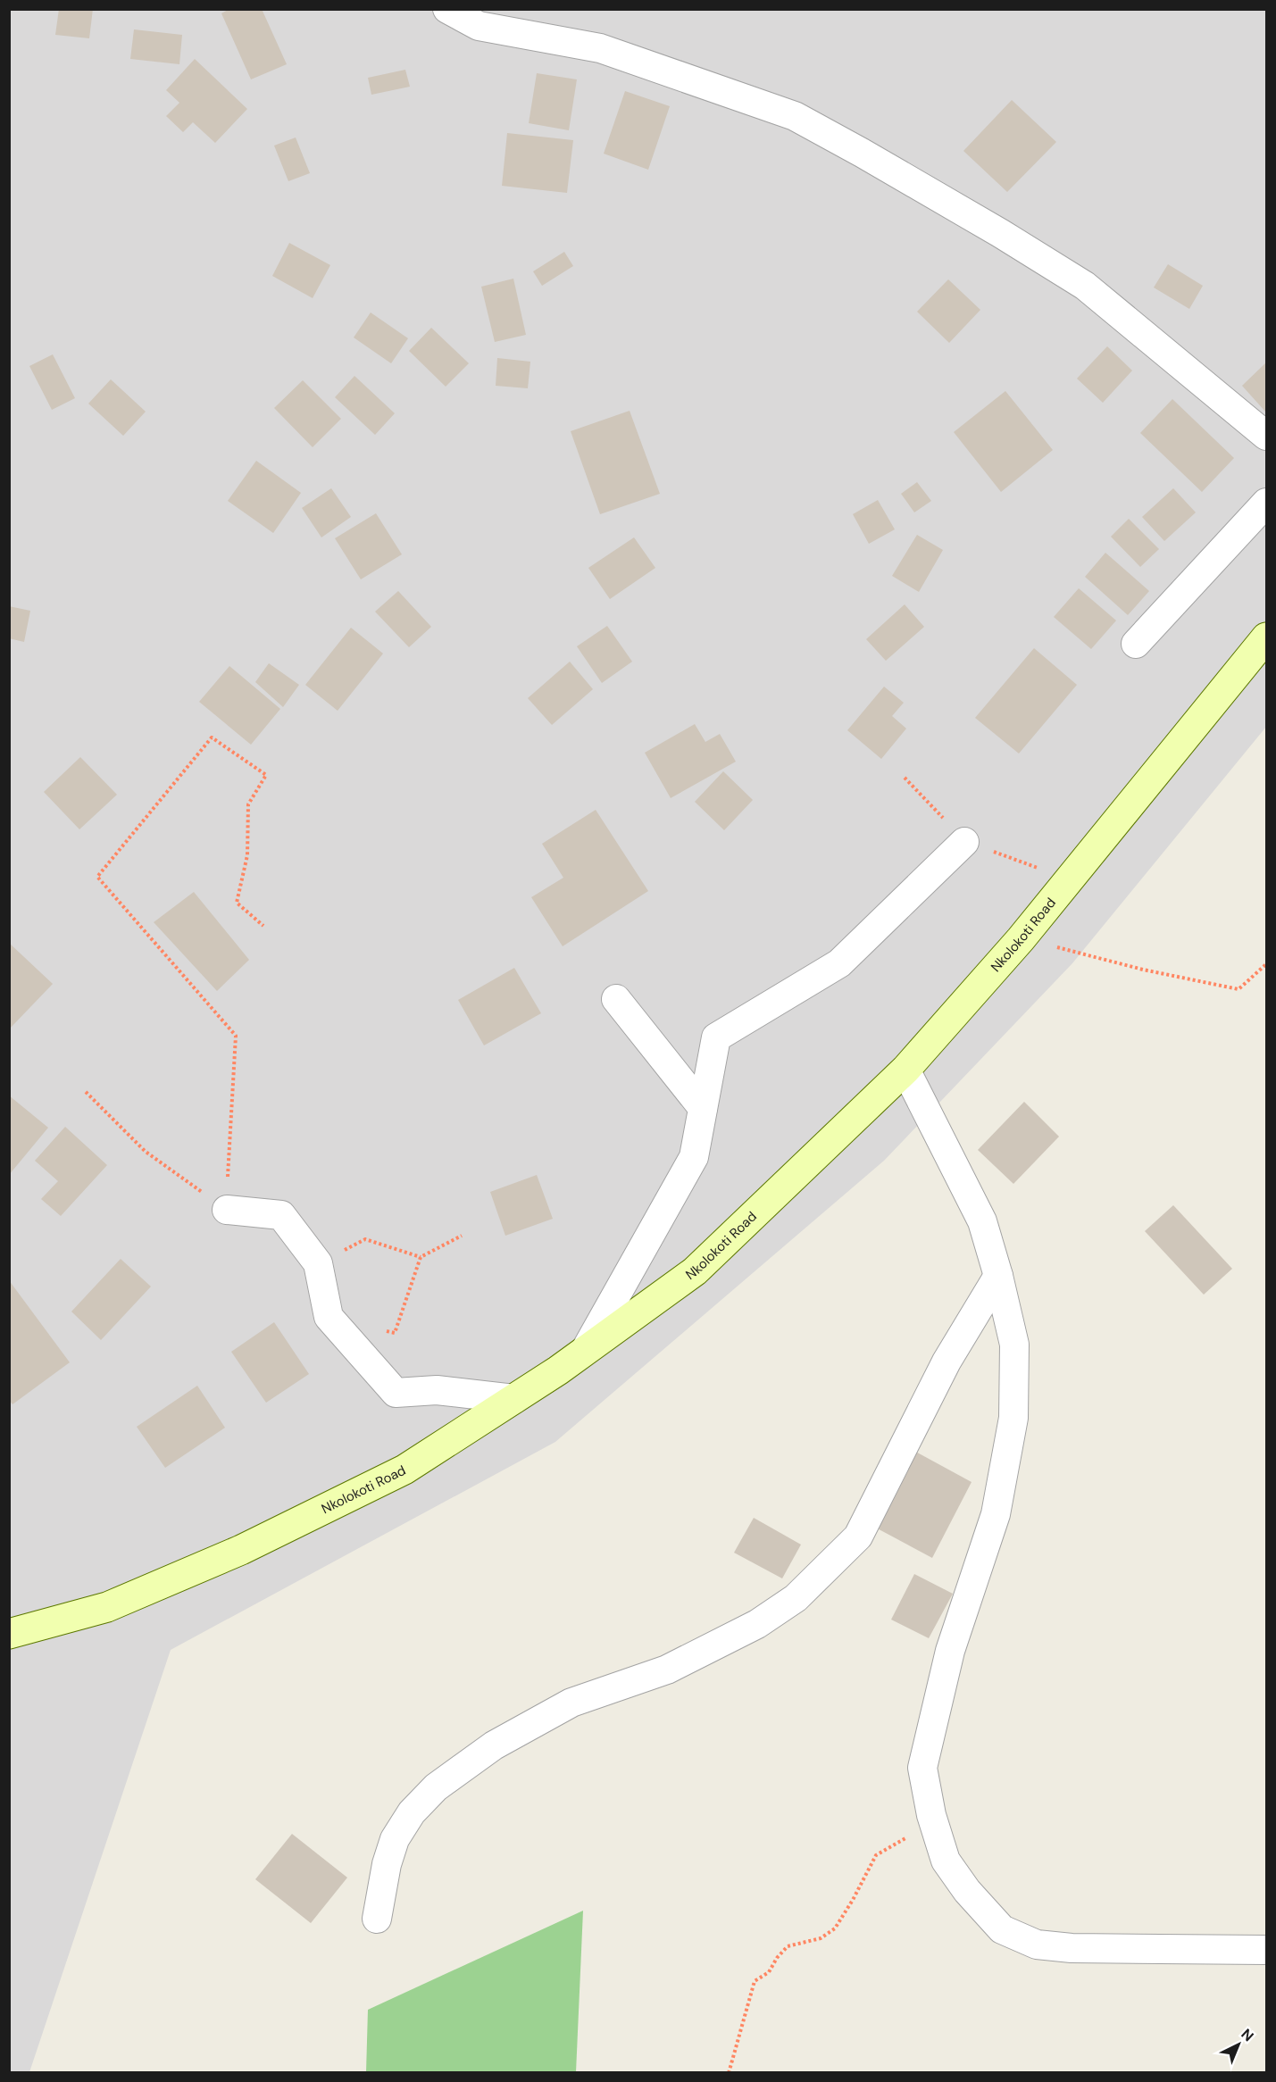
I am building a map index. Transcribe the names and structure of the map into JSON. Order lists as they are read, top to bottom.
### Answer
{
  "streets": {
    "main road": ["Nkolokoti Road"]
  },
  "north": "top right"
}
